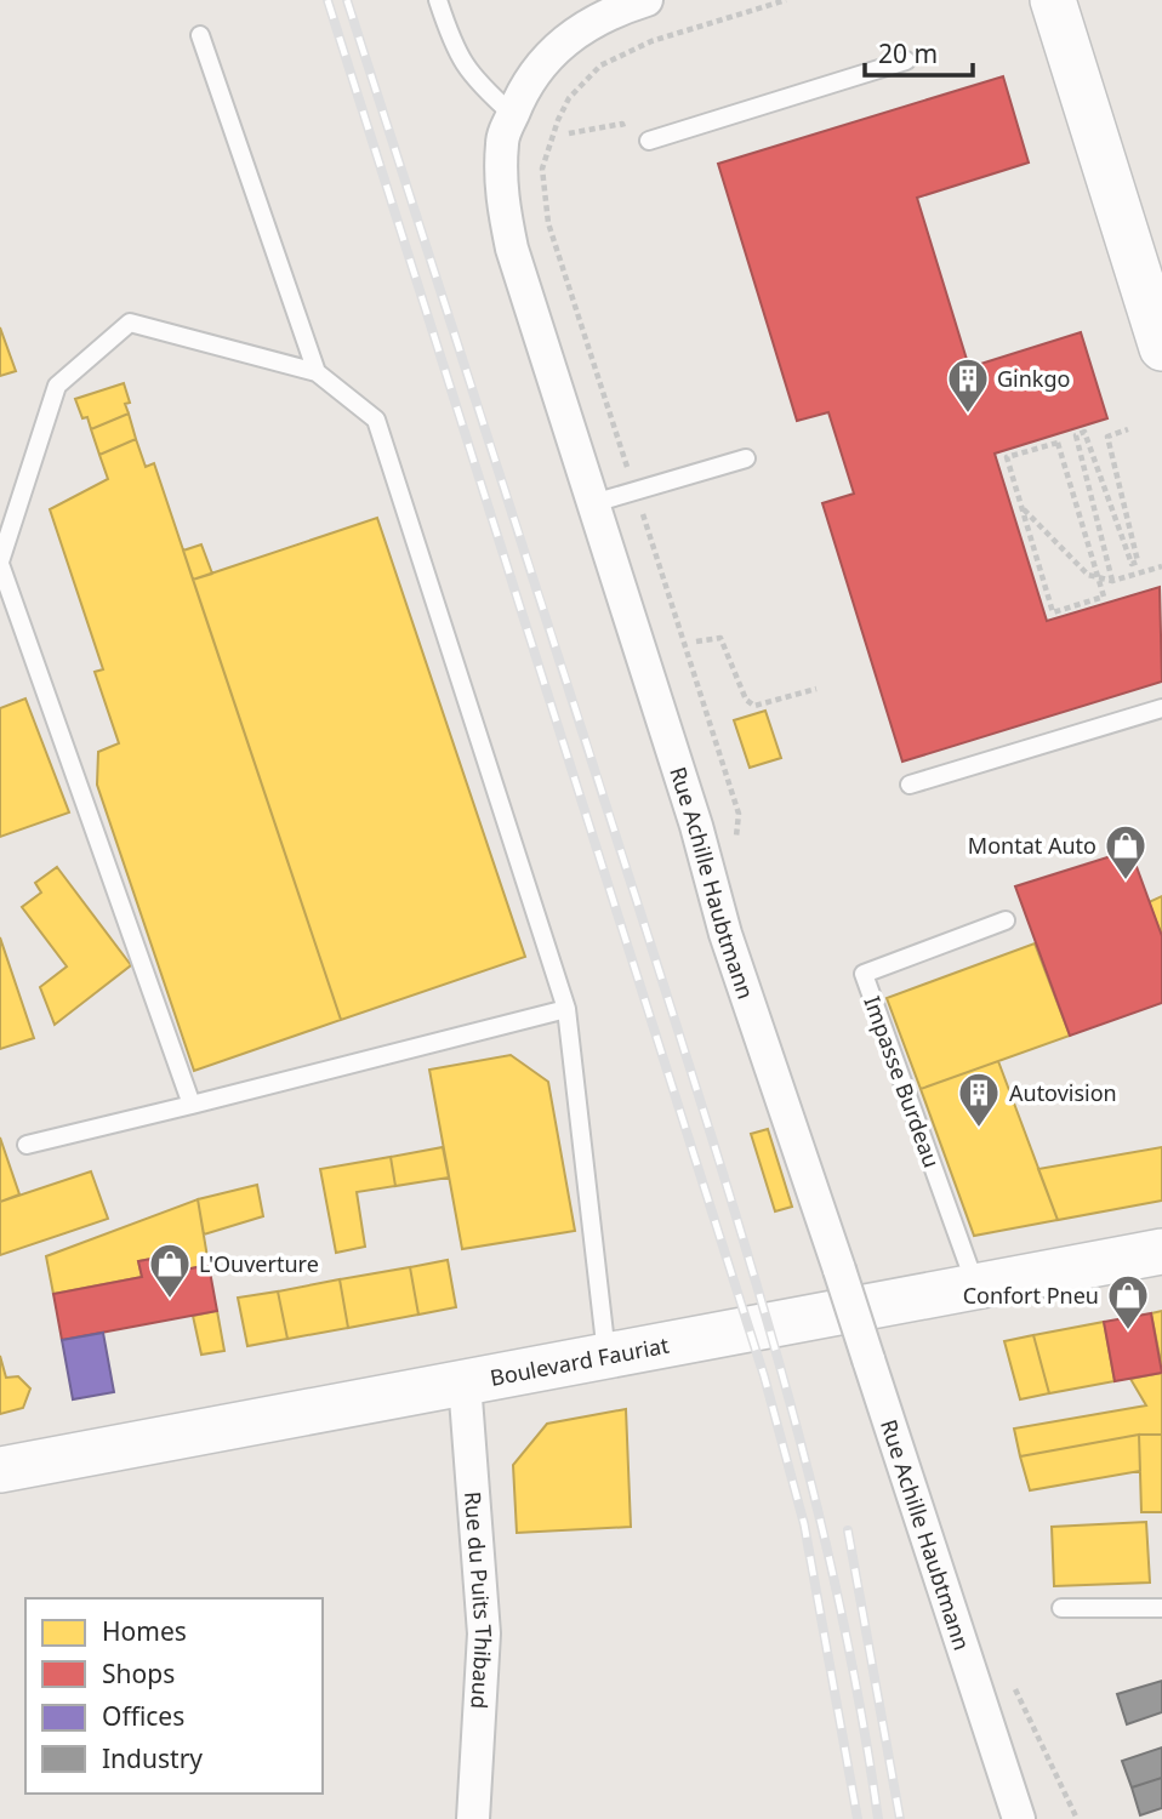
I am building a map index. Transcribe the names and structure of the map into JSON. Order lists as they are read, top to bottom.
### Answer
{
  "streets": {
    "main road": ["Boulevard Fauriat"],
    "street": ["Rue Achille Haubtmann", "Rue du Puits Thibaud"],
    "lane": ["Impasse Burdeau"]
  },
  "crossings": [
    ["Impasse Burdeau", "Boulevard Fauriat"],
    ["Boulevard Fauriat", "Rue du Puits Thibaud"]
  ],
  "places": {
    "building": ["Ginkgo", "Autovision"],
    "shop": ["Montat Auto", "L'Ouverture", "Confort Pneu"]
  },
  "legend": [
    "Homes",
    "Shops",
    "Offices",
    "Industry"
  ],
  "scale_bar": "20 m"
}
